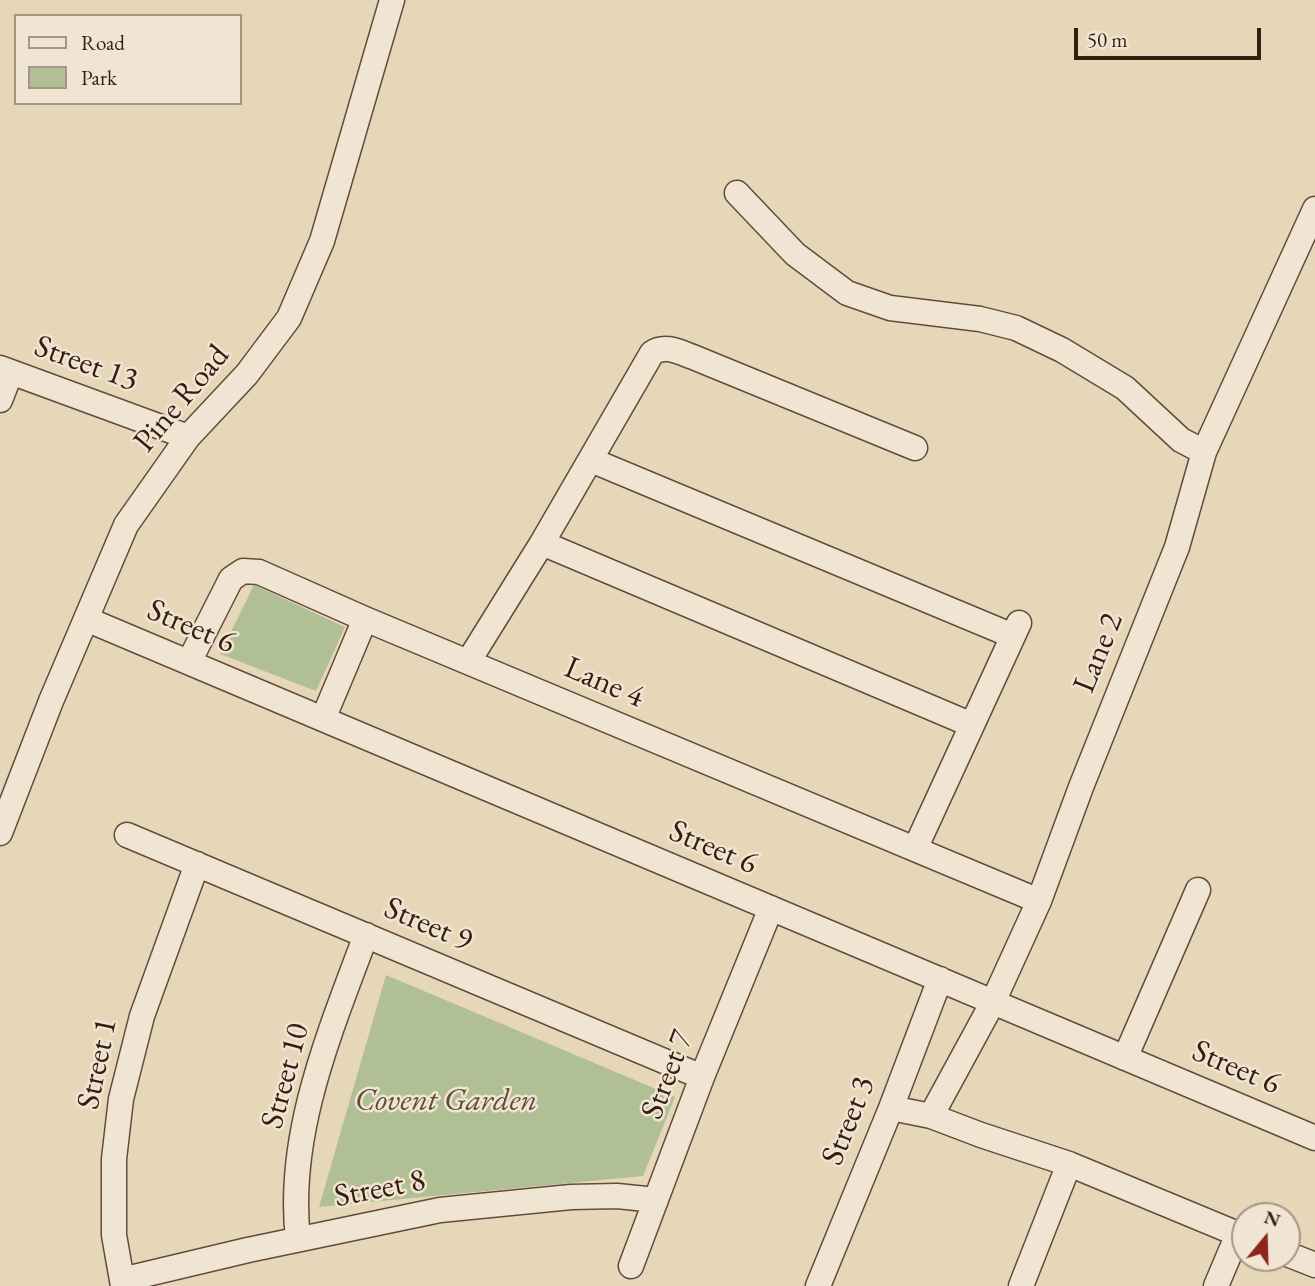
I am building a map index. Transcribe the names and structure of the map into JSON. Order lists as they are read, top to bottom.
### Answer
{
  "streets": {
    "street": [
      "Street 13",
      "Pine Road",
      "Street 6",
      "Lane 2",
      "Lane 4",
      "Street 9",
      "Street 1",
      "Street 7",
      "Street 10",
      "Street 3",
      "Street 8"
    ]
  },
  "crossings": [
    ["Street 13", "Pine Road"],
    ["Pine Road", "Street 6"],
    ["Street 6", "Lane 2"],
    ["Street 6", "Lane 4"],
    ["Street 6", "Street 7"],
    ["Street 6", "Street 3"],
    ["Lane 2", "Lane 4"],
    ["Street 9", "Street 1"],
    ["Street 9", "Street 7"],
    ["Street 9", "Street 10"],
    ["Street 1", "Street 8"],
    ["Street 7", "Street 8"],
    ["Street 10", "Street 8"]
  ],
  "parks": ["Covent Garden"],
  "legend": ["Road", "Park"],
  "scale_bar": "50 m",
  "north": "top"
}
